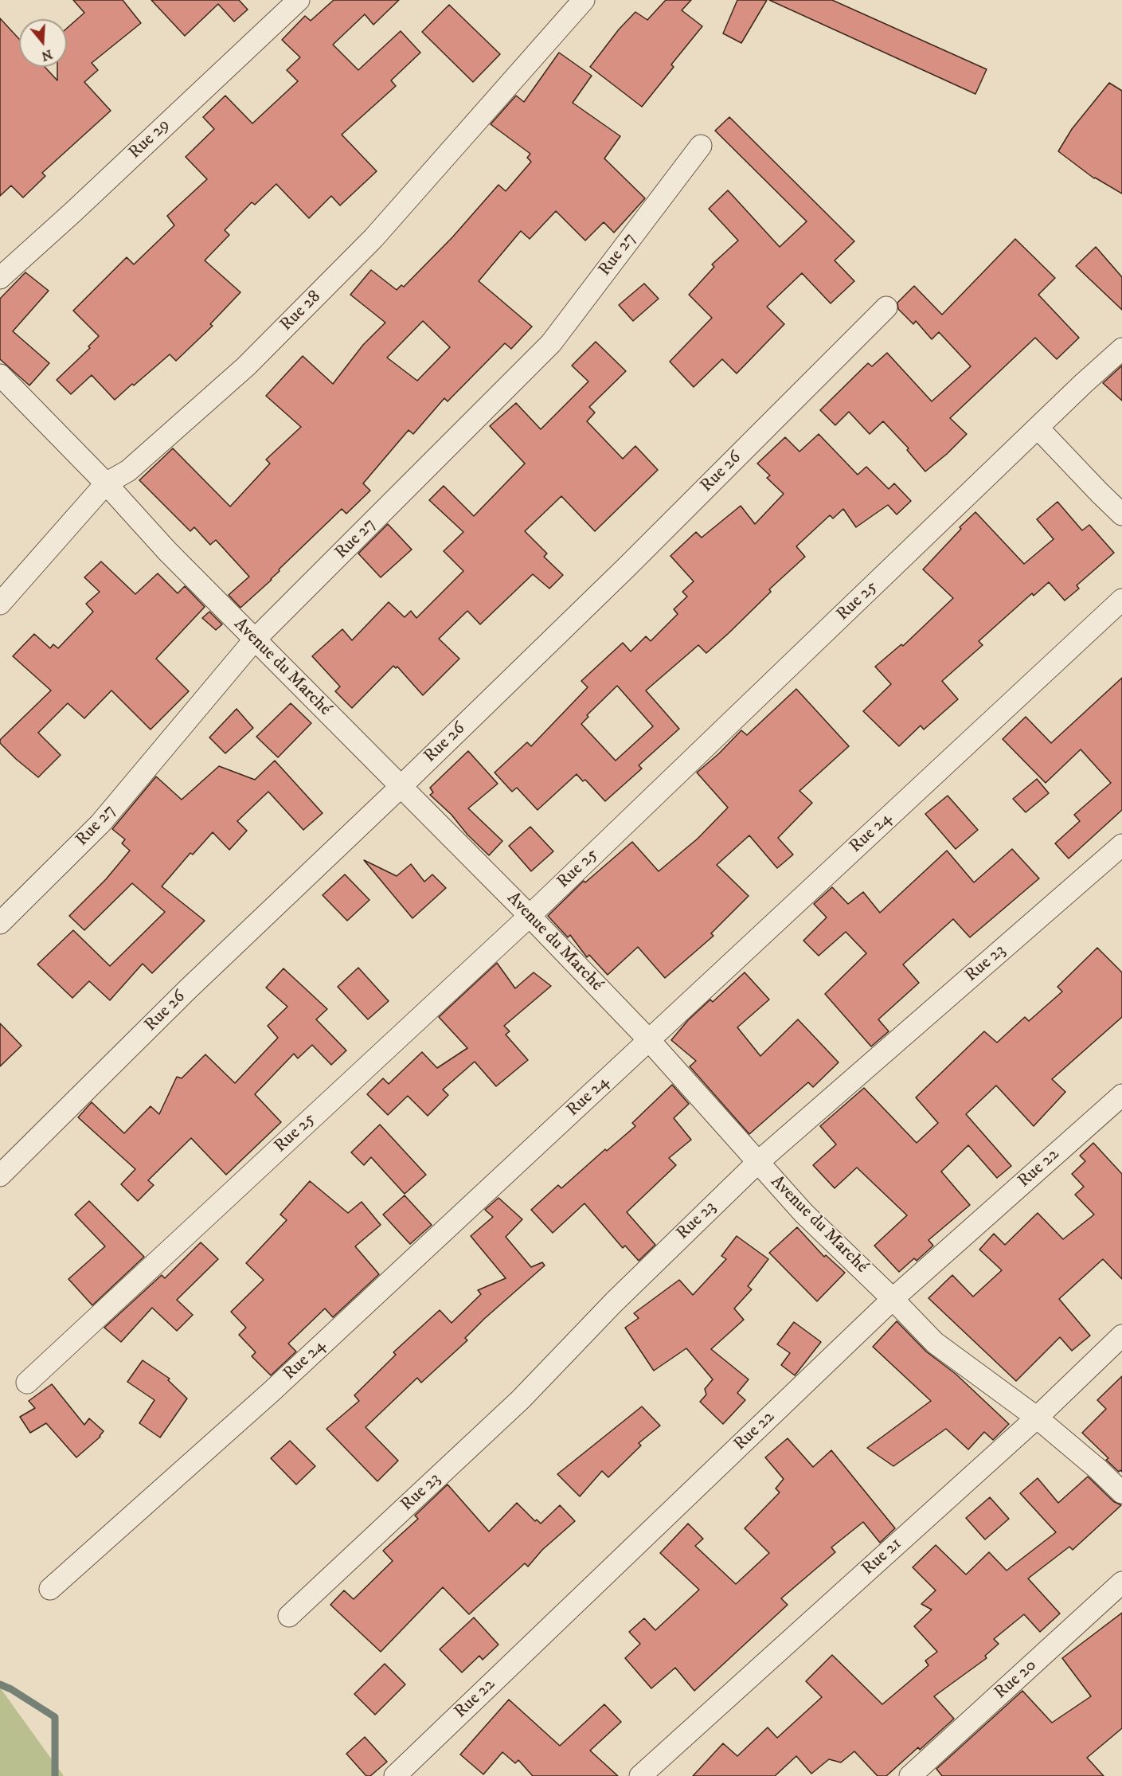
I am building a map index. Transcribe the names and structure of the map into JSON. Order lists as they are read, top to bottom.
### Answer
{
  "streets": {
    "street": [
      "Rue 29",
      "Rue 27",
      "Rue 28",
      "Rue 26",
      "Rue 25",
      "Avenue du Marché",
      "Rue 24",
      "Rue 23",
      "Rue 22",
      "Rue 21",
      "Rue 20"
    ]
  },
  "crossings": [
    ["Rue 27", "Avenue du Marché"],
    ["Rue 28", "Avenue du Marché"],
    ["Rue 26", "Avenue du Marché"],
    ["Rue 25", "Avenue du Marché"],
    ["Avenue du Marché", "Rue 24"],
    ["Avenue du Marché", "Rue 23"],
    ["Avenue du Marché", "Rue 22"],
    ["Avenue du Marché", "Rue 21"]
  ],
  "north": "bottom"
}
